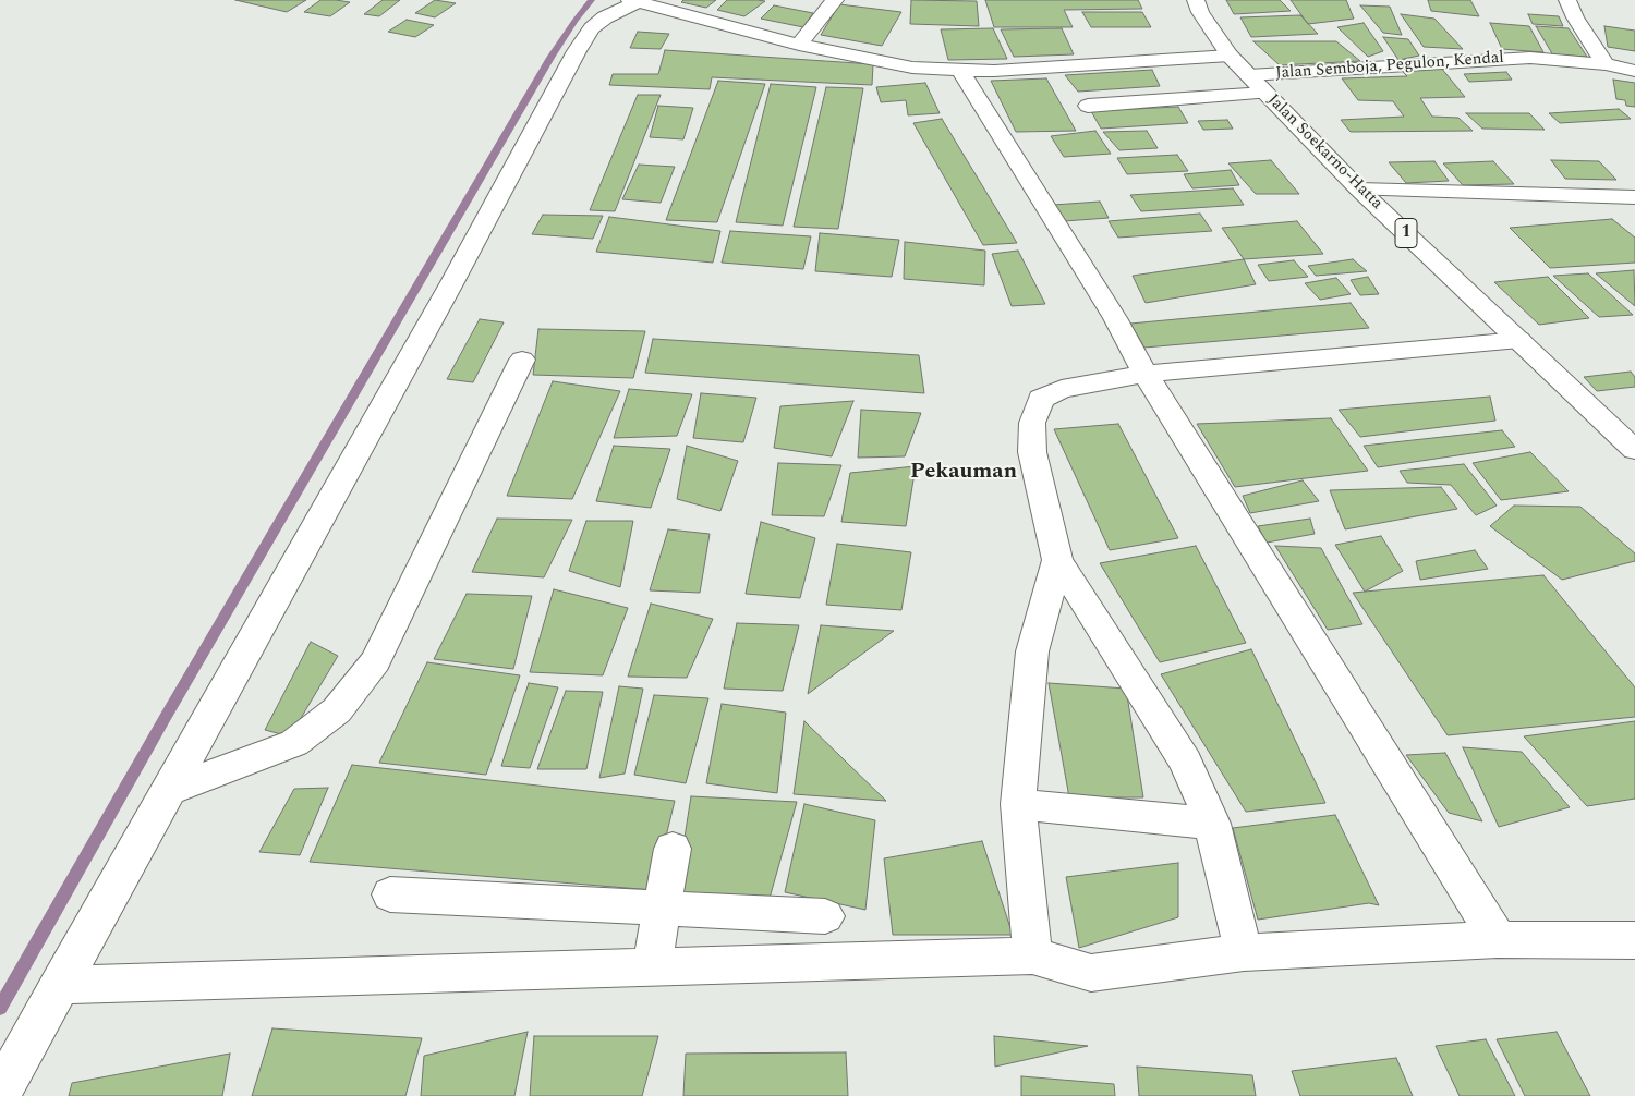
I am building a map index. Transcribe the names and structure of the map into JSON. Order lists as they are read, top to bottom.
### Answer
{
  "streets": {
    "main road": ["Jalan Semboja, Pegulon, Kendal", "Jalan Soekarno-Hatta", "1"]
  },
  "crossings": [
    ["Jalan Semboja, Pegulon, Kendal", "Jalan Soekarno-Hatta"]
  ],
  "districts": ["Pekauman"]
}
